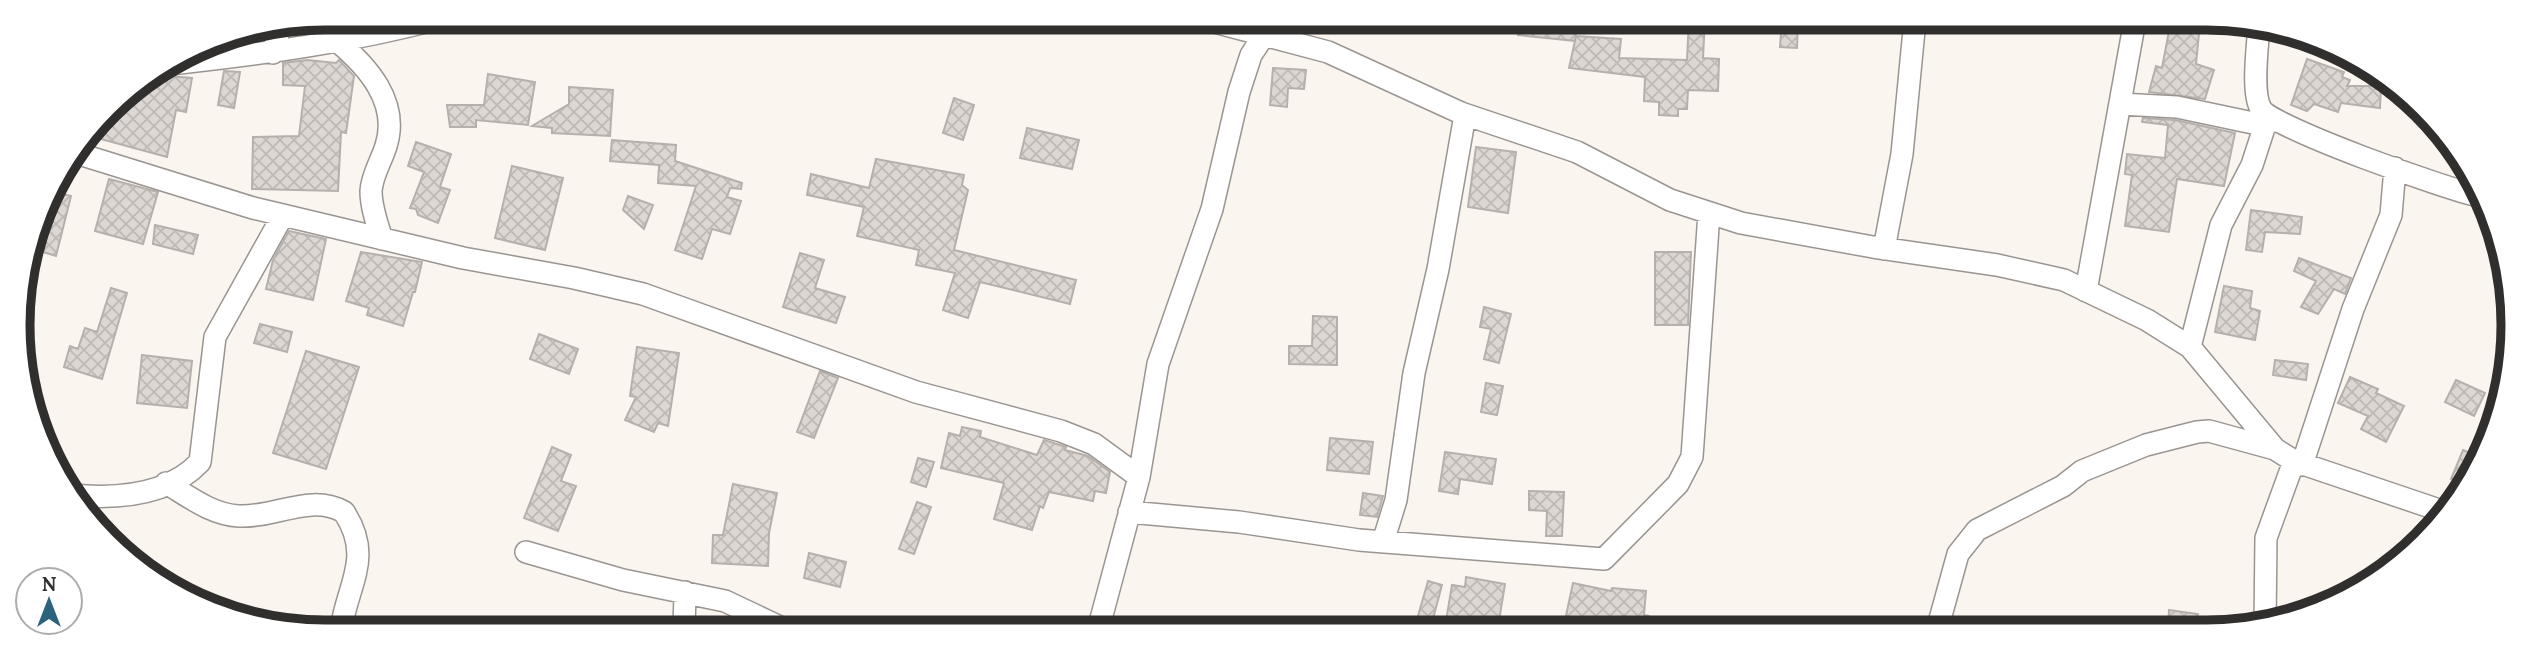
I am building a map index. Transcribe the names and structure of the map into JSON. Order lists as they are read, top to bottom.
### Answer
{
  "north": "top"
}
